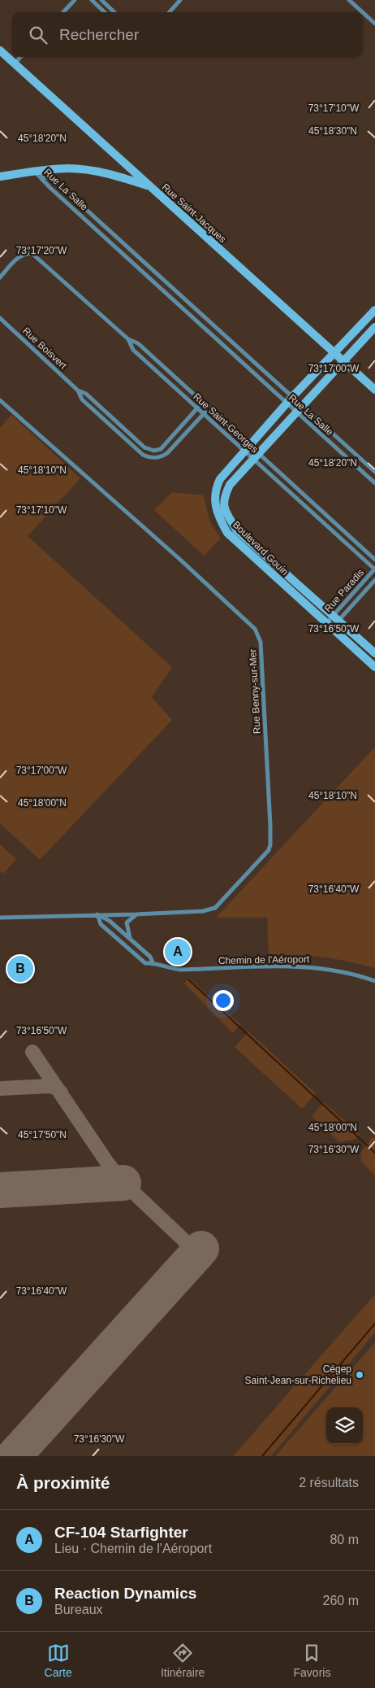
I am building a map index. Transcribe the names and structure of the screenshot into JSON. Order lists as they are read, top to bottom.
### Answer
{
  "streets": {
    "street": [
      "Rue La Salle",
      "Rue Saint-Jacques",
      "Rue Boisvert",
      "Rue Saint-Georges",
      "Boulevard Gouin",
      "Rue Paradis",
      "Rue Benny-sur-Mer",
      "Chemin de l'Aéroport"
    ]
  },
  "crossings": [
    ["Rue La Salle", "Boulevard Gouin"],
    ["Rue Saint-Jacques", "Boulevard Gouin"],
    ["Rue Saint-Georges", "Boulevard Gouin"],
    ["Rue Saint-Georges", "Rue Paradis"],
    ["Boulevard Gouin", "Rue Paradis"],
    ["Rue Benny-sur-Mer", "Chemin de l'Aéroport"]
  ],
  "places": ["Cégep Saint-Jean-sur-Richelieu"],
  "page": {
    "search": "Rechercher",
    "pins": ["A", "B"],
    "heading": ["À proximité", "2 résultats"],
    "list": [
      {
        "mark": "A",
        "name": "CF-104 Starfighter",
        "note": "Lieu · Chemin de l'Aéroport",
        "value": "80 m"
      },
      {
        "mark": "B",
        "name": "Reaction Dynamics",
        "note": "Bureaux",
        "value": "260 m"
      }
    ],
    "nav": ["Carte", "Itinéraire", "Favoris"]
  },
  "coordinates": [
    "73°17'10\"W",
    "45°18'30\"N",
    "45°18'20\"N",
    "73°17'20\"W",
    "73°17'00\"W",
    "45°18'10\"N",
    "73°16'50\"W",
    "45°18'00\"N",
    "73°16'40\"W",
    "45°17'50\"N",
    "73°16'30\"W"
  ]
}
